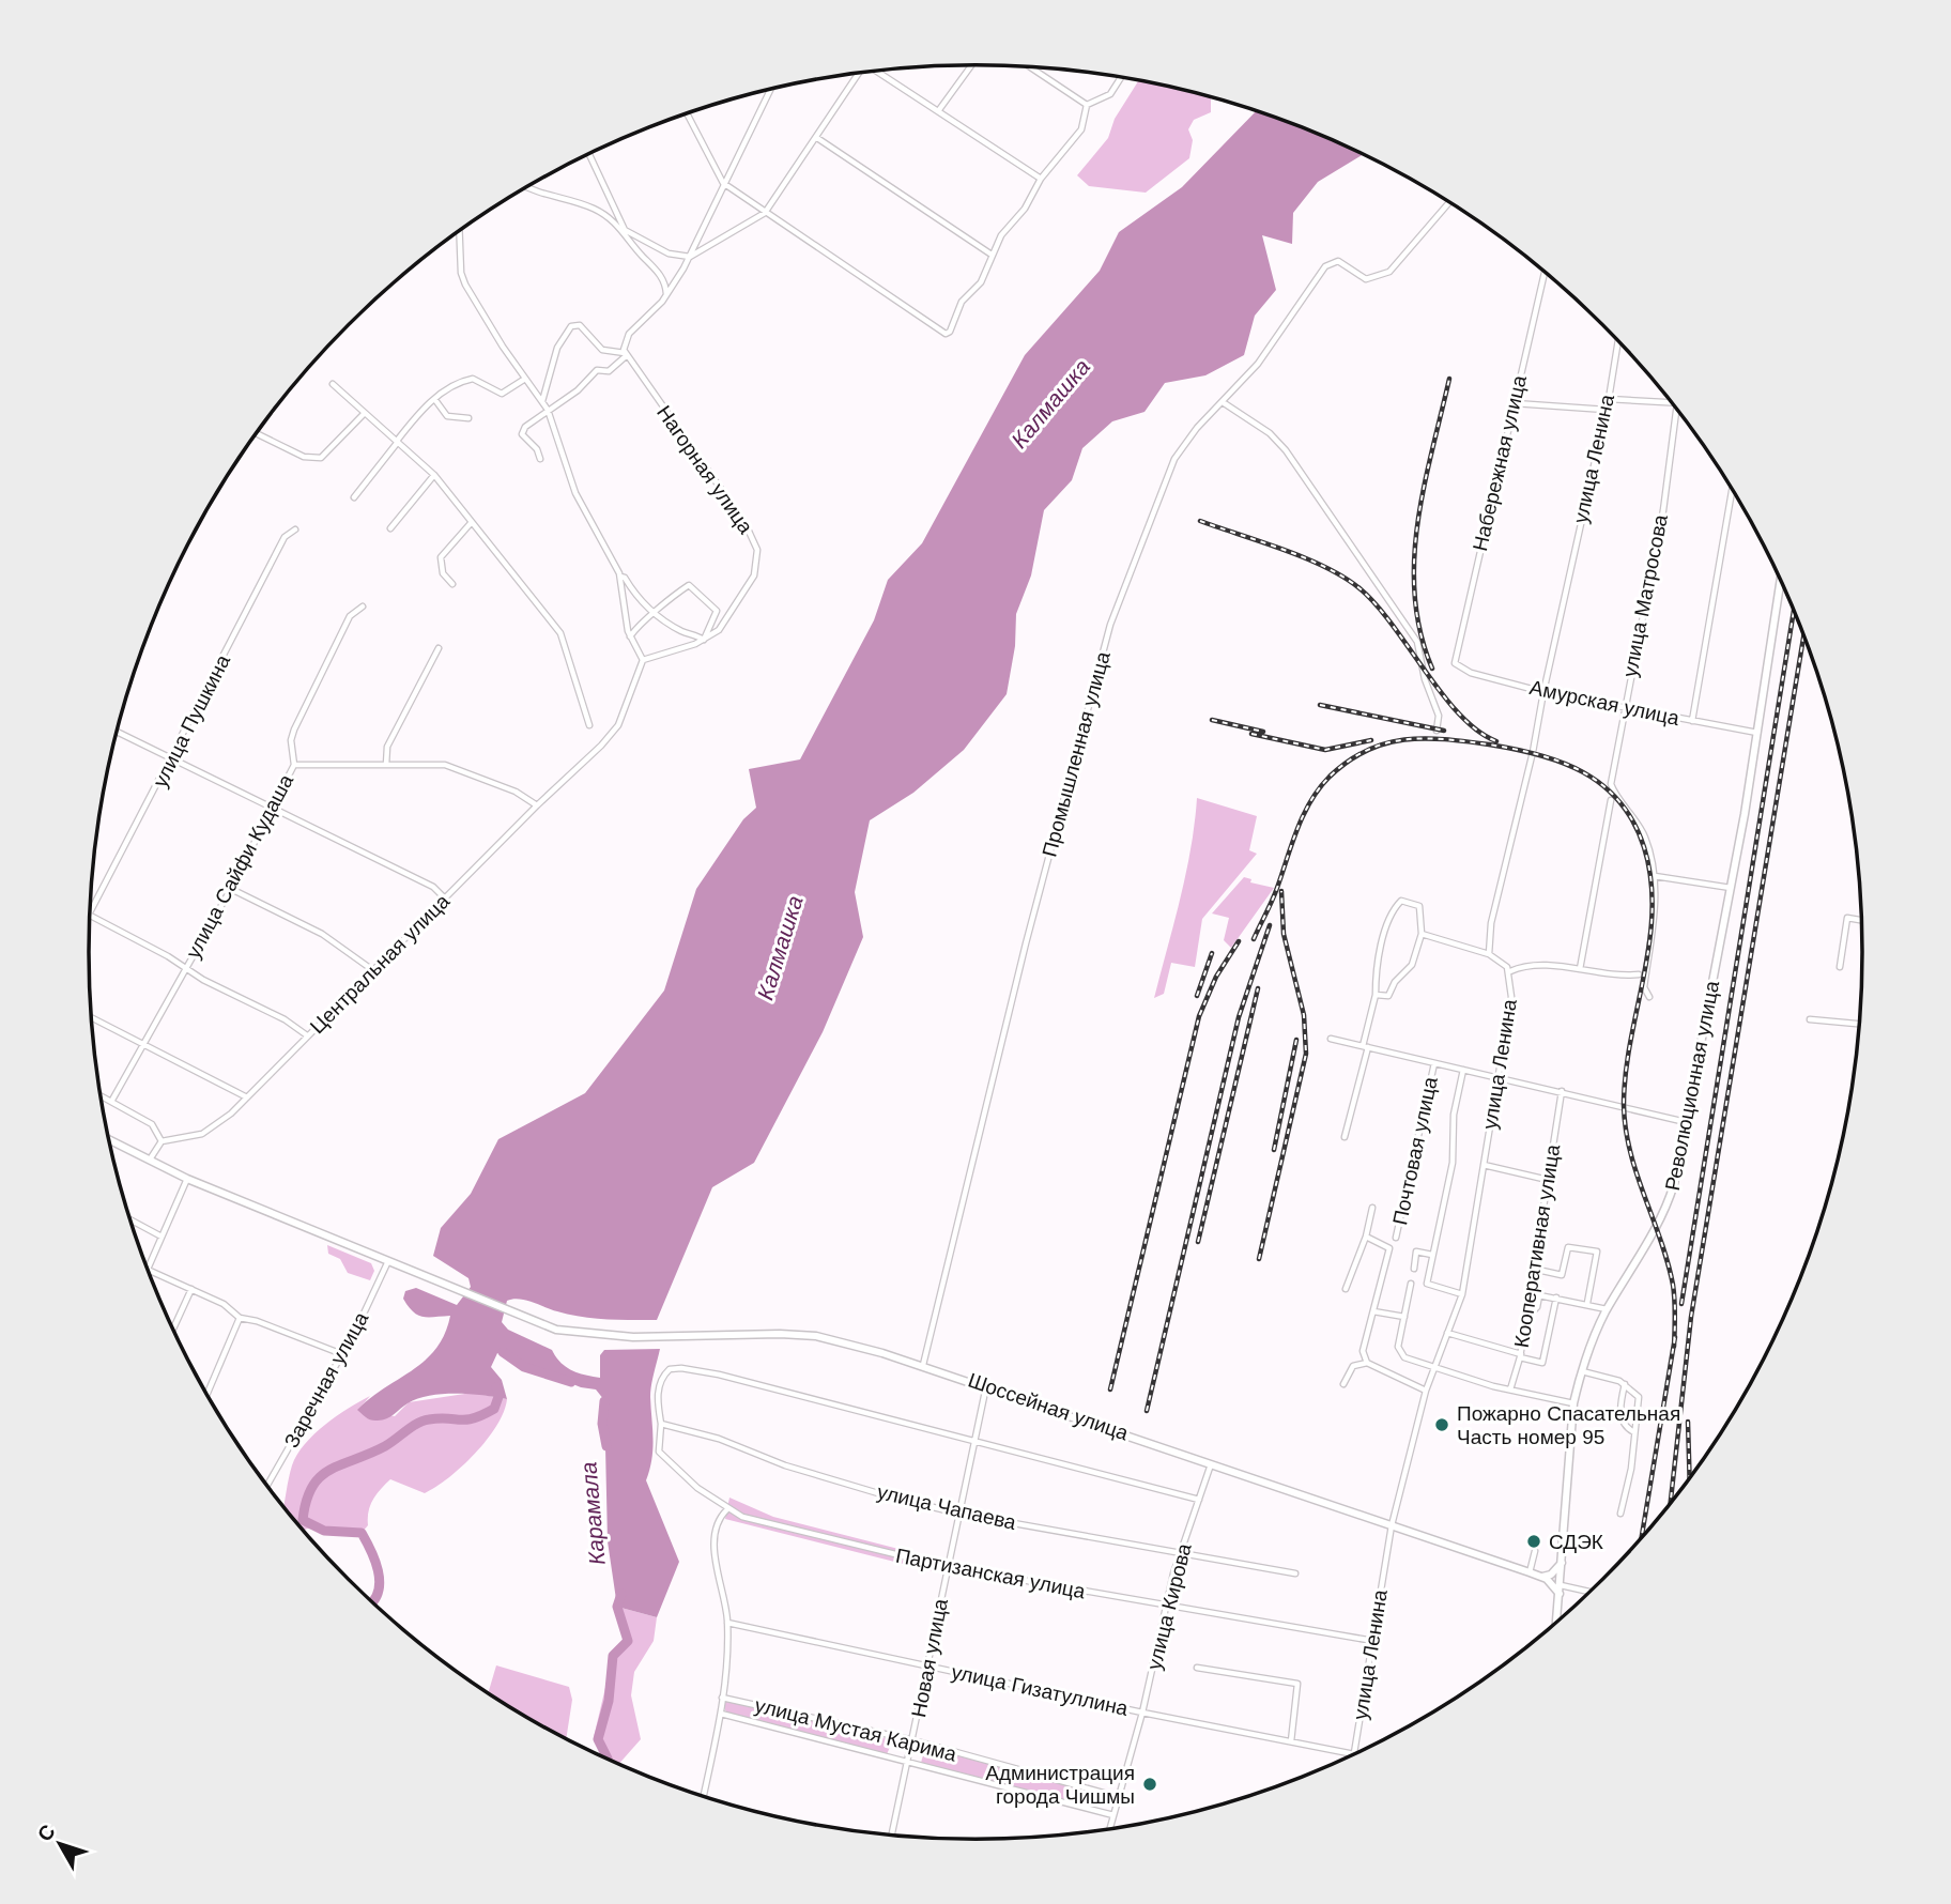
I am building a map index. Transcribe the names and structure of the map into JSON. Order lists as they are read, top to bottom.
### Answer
{
  "streets": {
    "main road": ["Революционная улица", "Шоссейная улица"],
    "street": [
      "улица Ленина",
      "Набережная улица",
      "Нагорная улица",
      "улица Матросова",
      "Амурская улица",
      "улица Пушкина",
      "Промышленная улица",
      "улица Сайфи Кудаша",
      "Центральная улица",
      "Почтовая улица",
      "Кооперативная улица",
      "Заречная улица",
      "улица Чапаева",
      "Партизанская улица",
      "улица Кирова",
      "Новая улица",
      "улица Гизатуллина",
      "улица Мустая Карима"
    ]
  },
  "crossings": [
    ["улица Ленина", "Амурская улица"],
    ["улица Ленина", "Шоссейная улица"],
    ["улица Ленина", "Партизанская улица"],
    ["Набережная улица", "Амурская улица"],
    ["Нагорная улица", "Центральная улица"],
    ["улица Матросова", "Амурская улица"],
    ["Амурская улица", "Революционная улица"],
    ["Промышленная улица", "Шоссейная улица"],
    ["Революционная улица", "Шоссейная улица"],
    ["Заречная улица", "Шоссейная улица"],
    ["Шоссейная улица", "улица Кирова"],
    ["Шоссейная улица", "Новая улица"],
    ["улица Чапаева", "Партизанская улица"],
    ["улица Чапаева", "улица Кирова"],
    ["улица Чапаева", "Новая улица"],
    ["Партизанская улица", "улица Кирова"],
    ["Партизанская улица", "Новая улица"],
    ["улица Кирова", "улица Гизатуллина"],
    ["улица Кирова", "улица Мустая Карима"],
    ["Новая улица", "улица Гизатуллина"],
    ["Новая улица", "улица Мустая Карима"]
  ],
  "water": ["Калмашка", "Карамала"],
  "places": ["Пожарно Спасательная Часть номер 95", "СДЭК", "Администрация города Чишмы"],
  "north": "top left"
}
